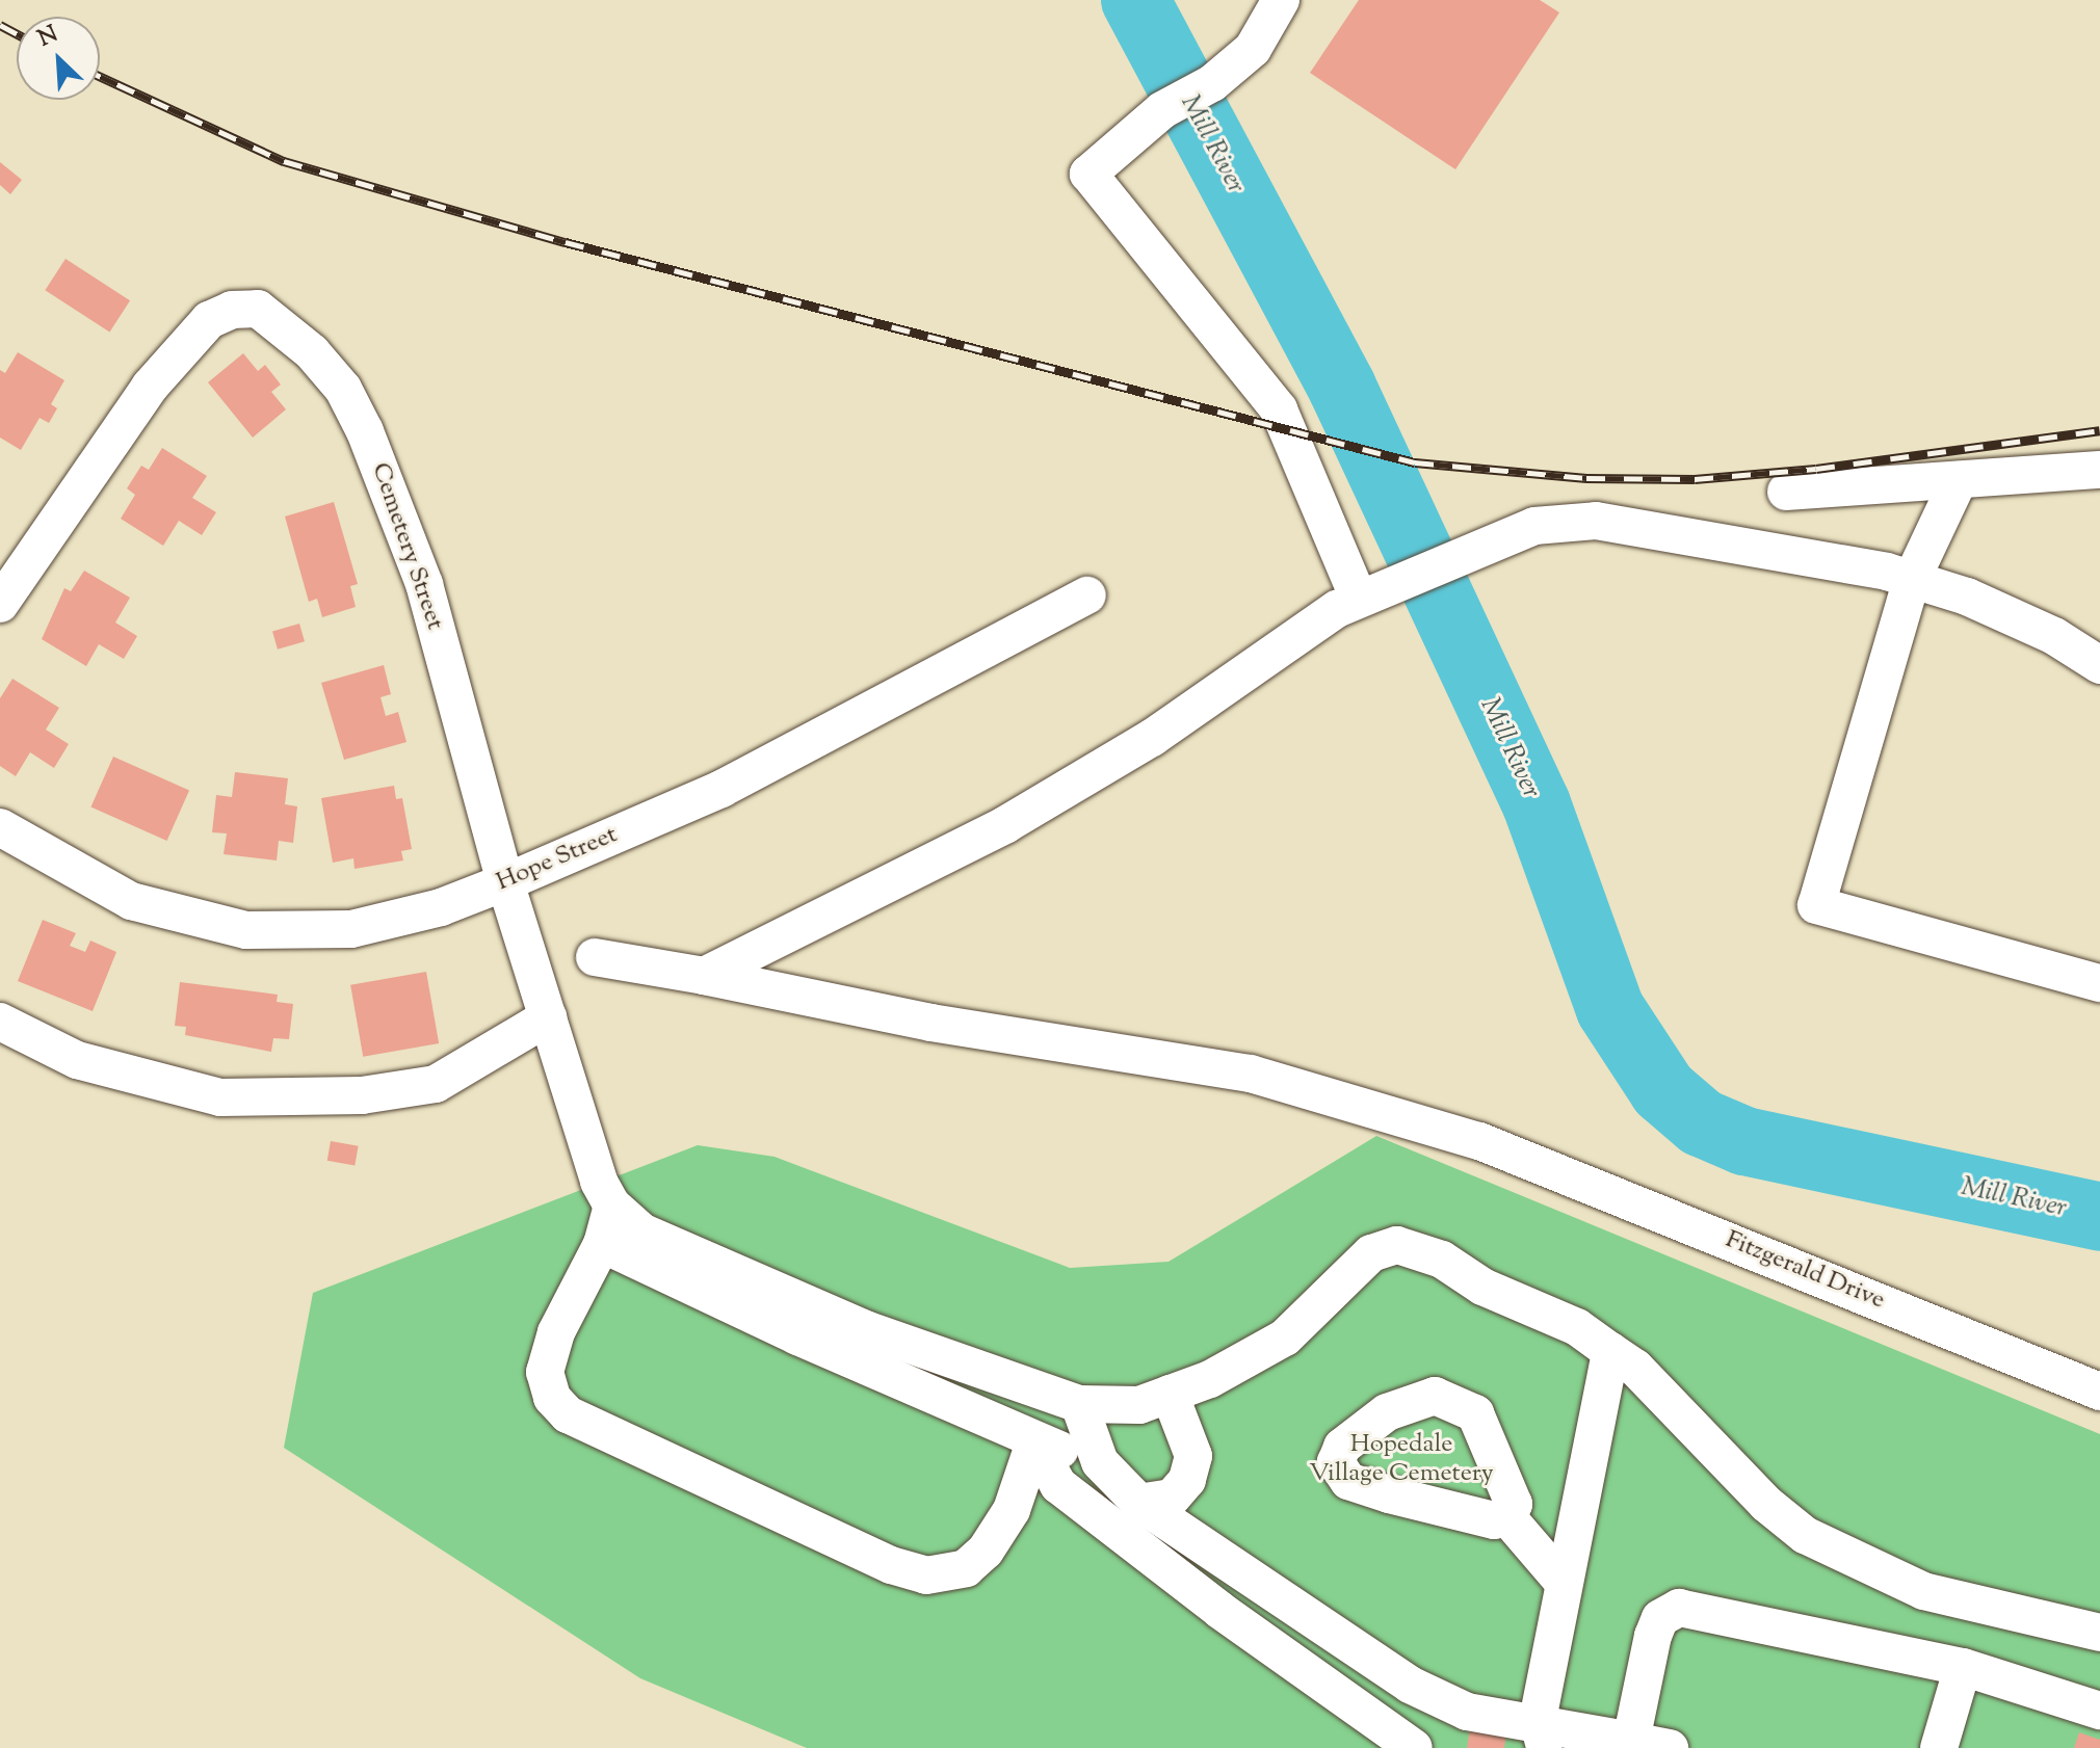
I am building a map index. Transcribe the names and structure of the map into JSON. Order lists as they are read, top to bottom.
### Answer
{
  "streets": {
    "street": ["Cemetery Street", "Hope Street", "Fitzgerald Drive"]
  },
  "crossings": [
    ["Cemetery Street", "Hope Street"]
  ],
  "water": ["Mill River"],
  "parks": ["Hopedale Village Cemetery"],
  "north": "top left"
}
